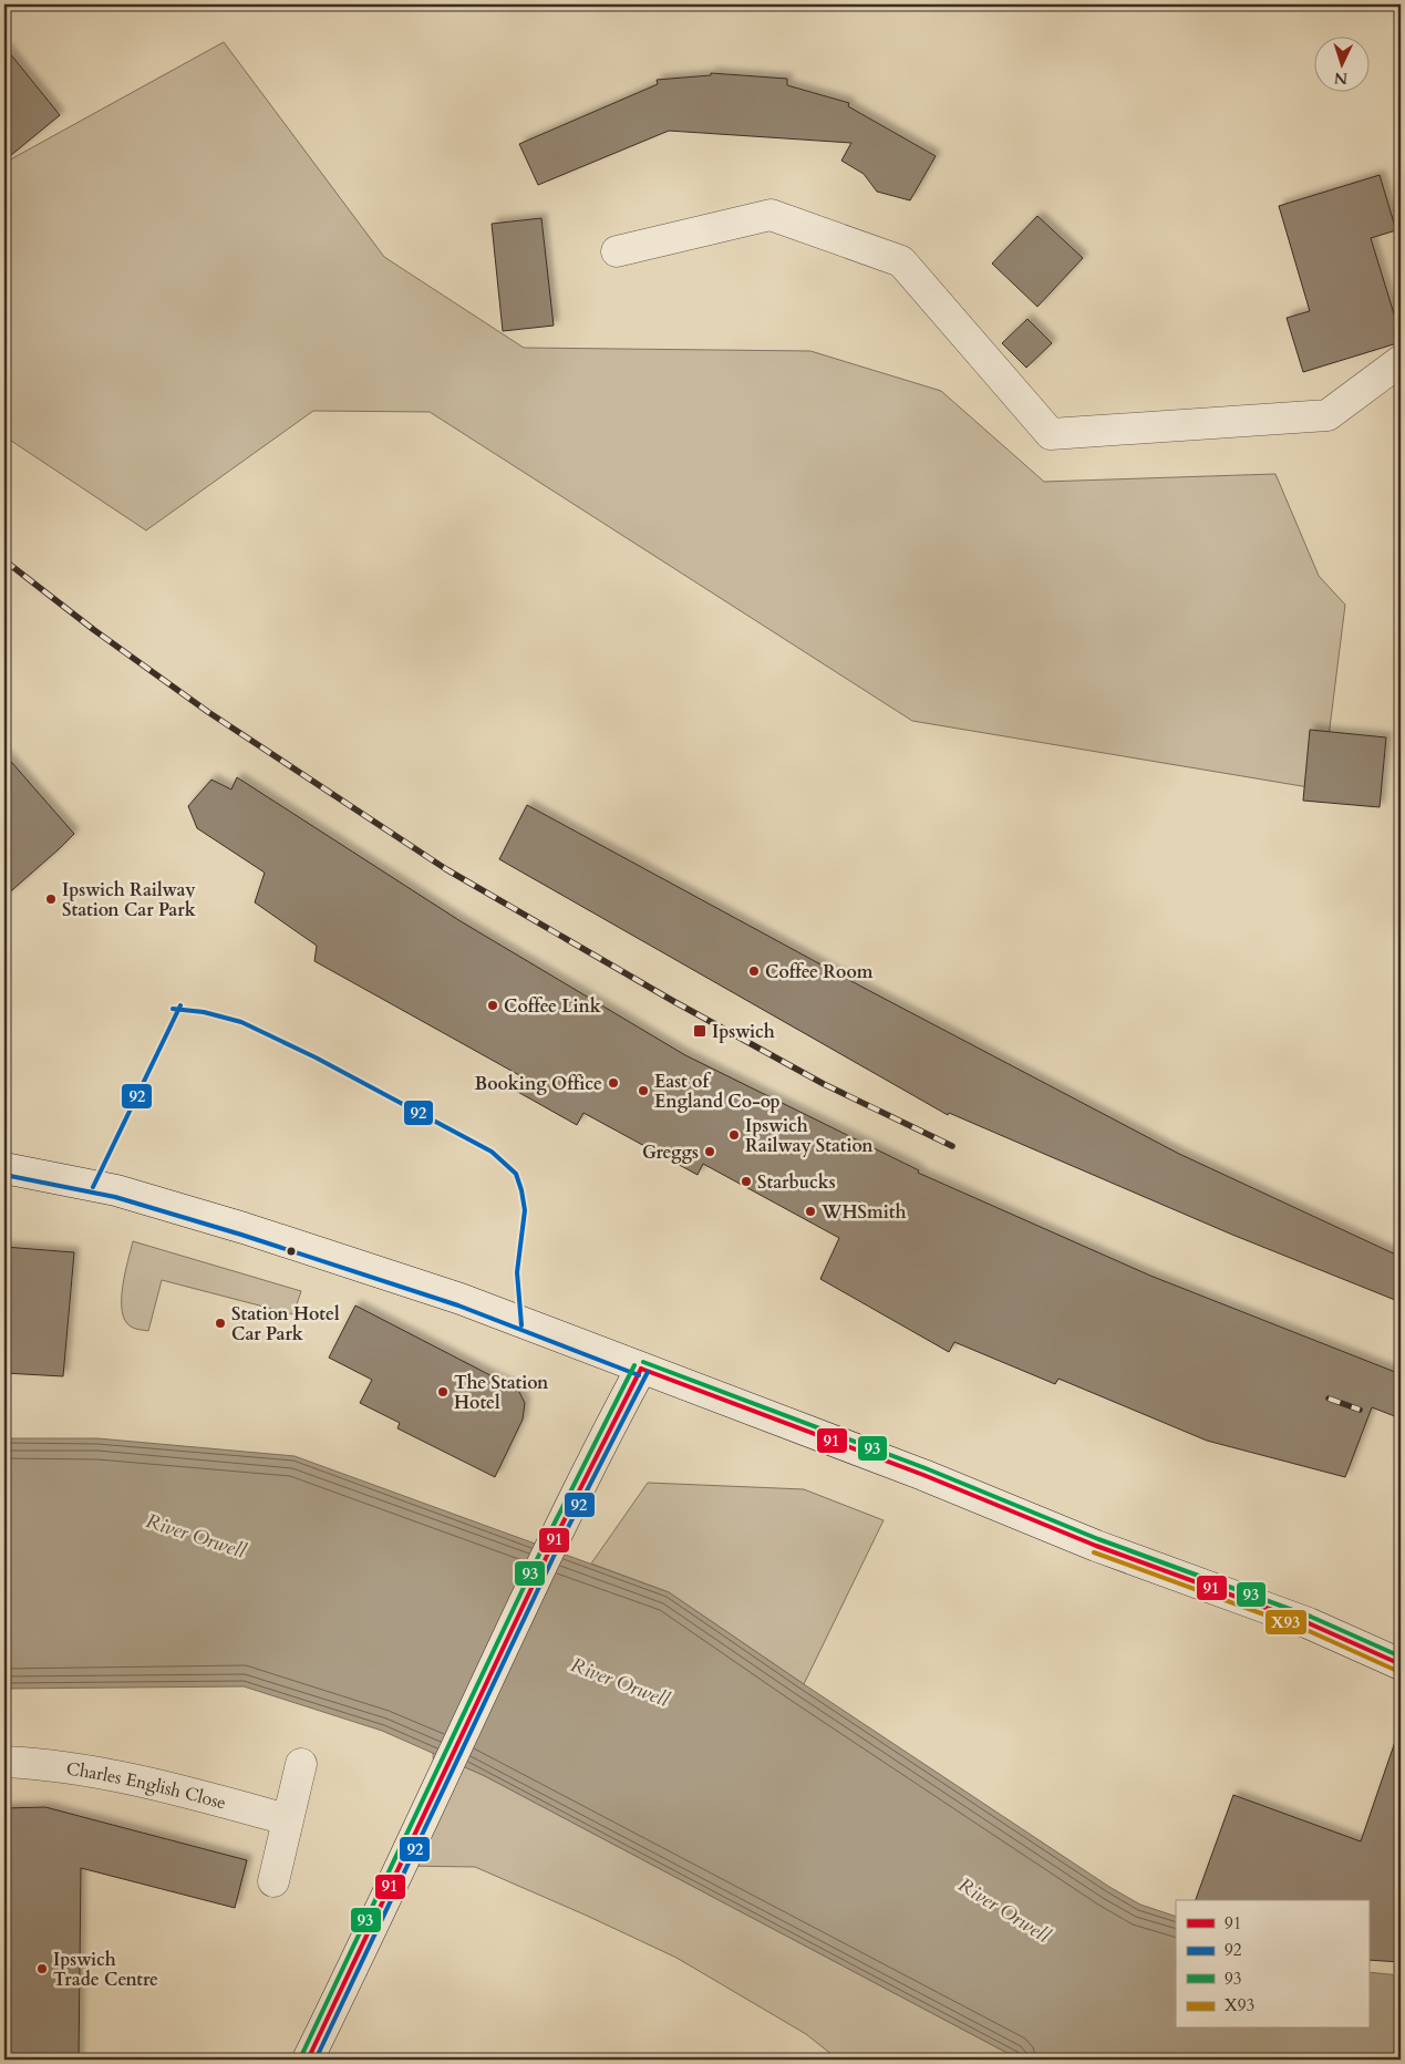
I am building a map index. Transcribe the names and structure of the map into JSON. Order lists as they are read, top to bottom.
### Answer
{
  "streets": {
    "main road": ["Charles English Close"]
  },
  "water": ["River Orwell"],
  "places": {
    "other": [
      "Ipswich Railway Station Car Park",
      "Coffee Room",
      "Coffee Link",
      "Booking Office",
      "East of England Co-op",
      "Ipswich Railway Station",
      "Greggs",
      "Starbucks",
      "WHSmith",
      "Station Hotel Car Park",
      "The Station Hotel",
      "Ipswich Trade Centre"
    ],
    "transit": ["Ipswich"]
  },
  "lines": [
    "transit line 92",
    "transit line 93",
    "transit line 91",
    "transit line X93"
  ],
  "legend": [
    "91",
    "92",
    "93",
    "X93"
  ],
  "north": "bottom"
}
